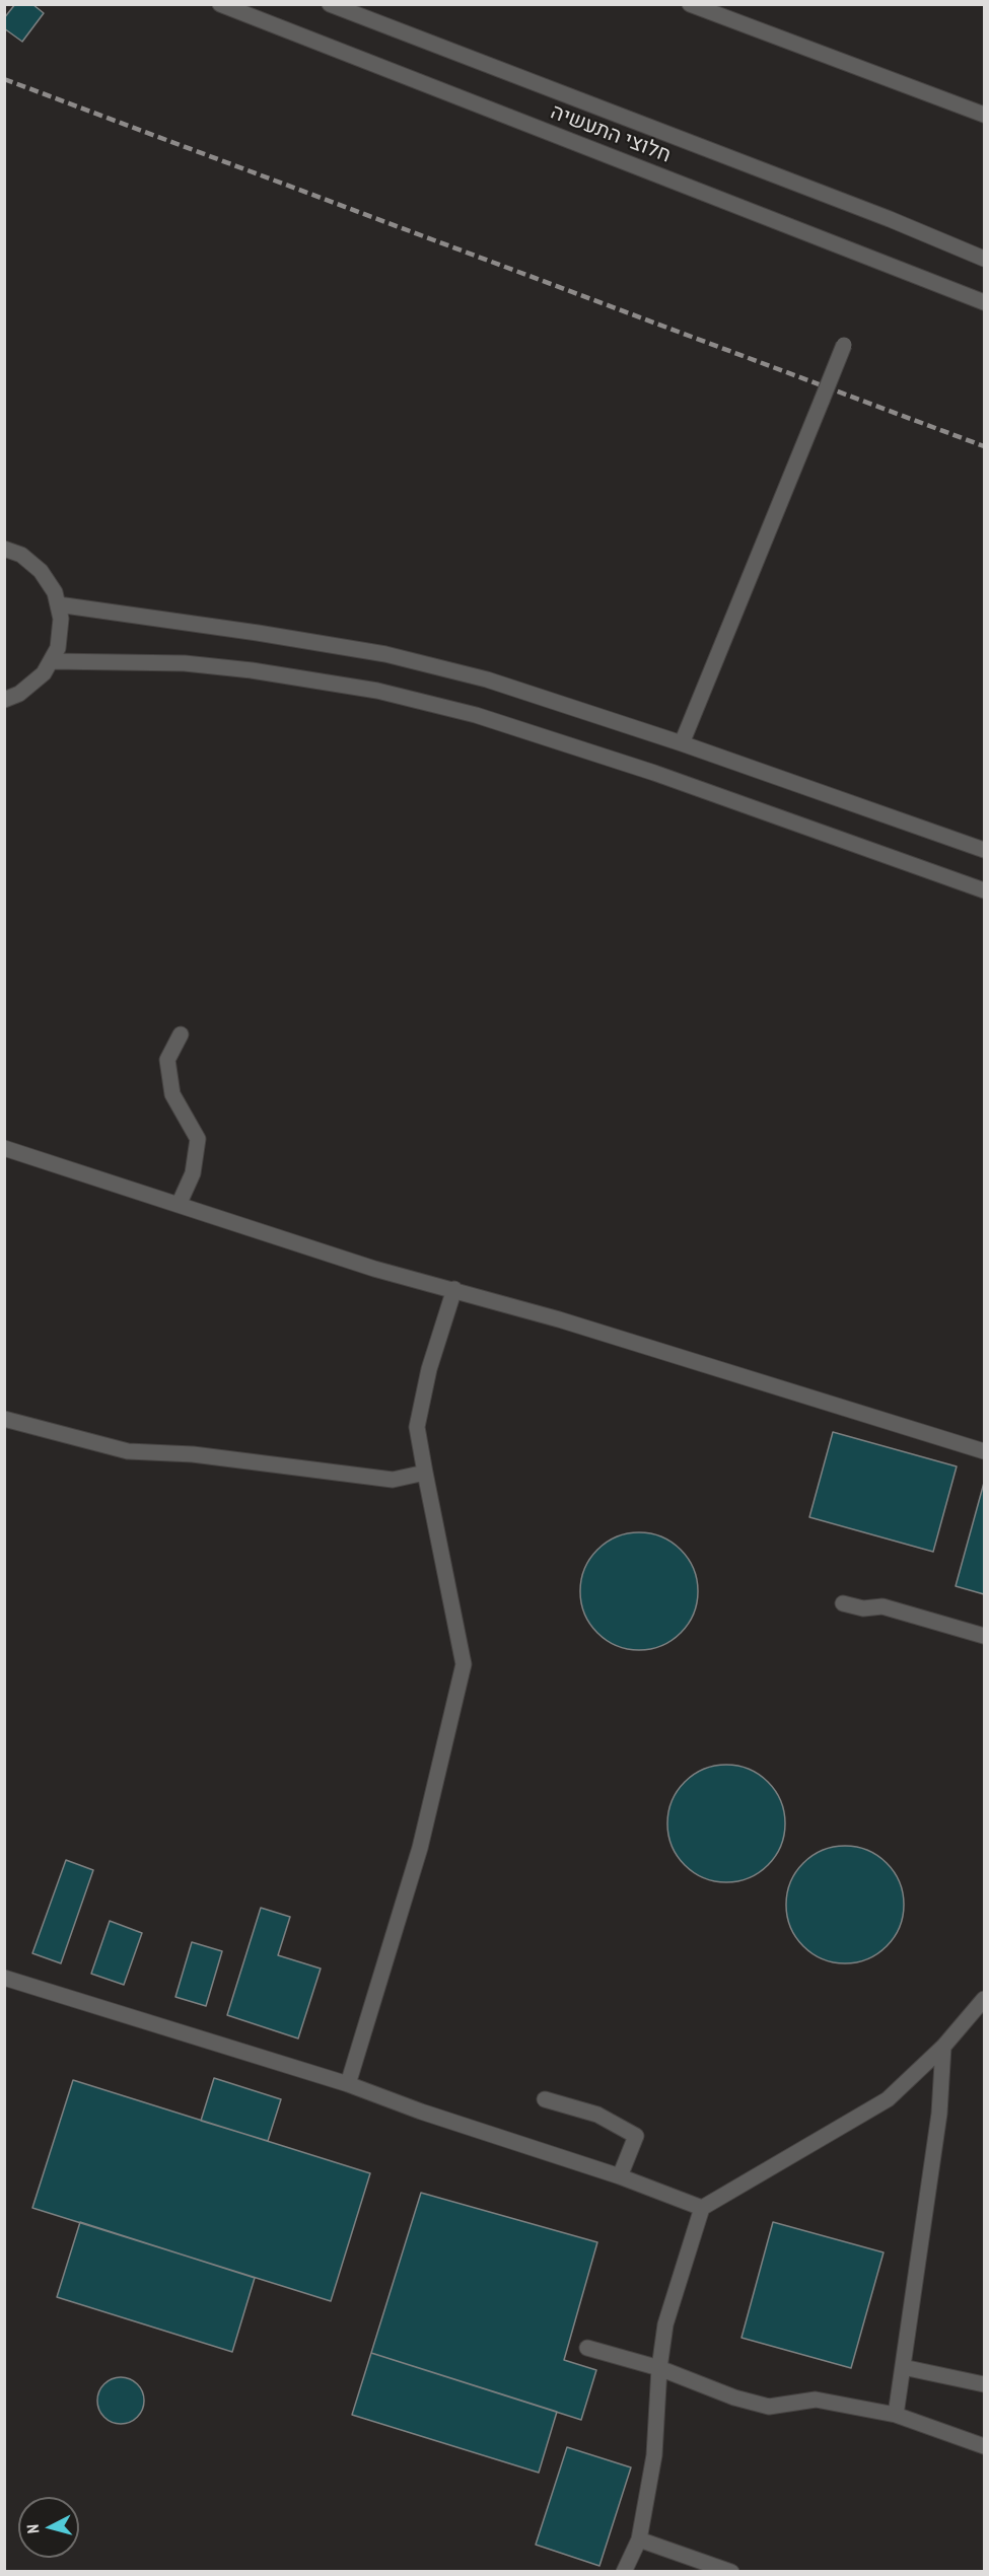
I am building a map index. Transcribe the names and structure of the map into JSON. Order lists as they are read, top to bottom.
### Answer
{
  "streets": {
    "street": ["חלוצי התעשיה"]
  },
  "north": "left"
}
